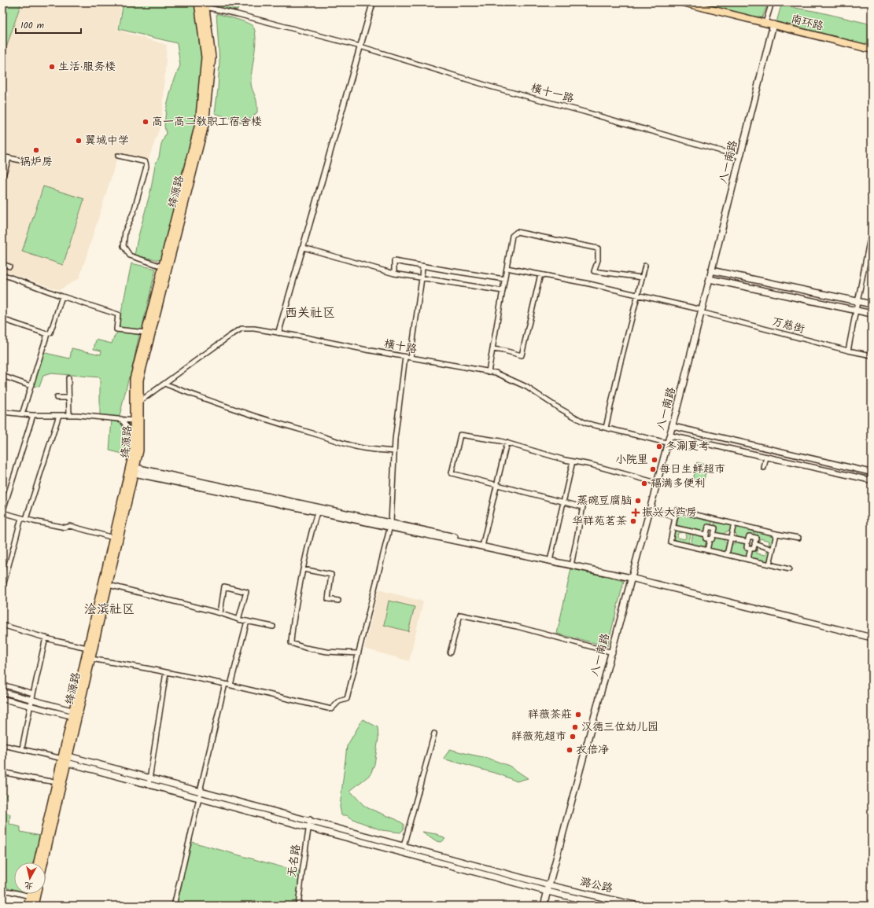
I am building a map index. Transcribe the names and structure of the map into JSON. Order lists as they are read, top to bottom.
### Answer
{
  "streets": {
    "highway": ["绛源路"],
    "main road": ["南环路", "八一南路", "潞公路"],
    "street": [
      "横十一路",
      "万慈街",
      "横十路",
      "无名路"
    ]
  },
  "crossings": [
    ["南环路", "八一南路"],
    ["横十一路", "八一南路"],
    ["横十一路", "绛源路"],
    ["八一南路", "万慈街"],
    ["八一南路", "横十路"],
    ["八一南路", "潞公路"],
    ["绛源路", "横十路"],
    ["绛源路", "潞公路"],
    ["无名路", "潞公路"]
  ],
  "districts": ["西关社区", "浍滨社区"],
  "places": {
    "other": [
      "生活·服务楼",
      "高一高二教职工宿舍楼",
      "翼城中学",
      "锅炉房",
      "冬涮夏考",
      "小院里",
      "每日生鲜超市",
      "福满多便利",
      "蒸碗豆腐脑",
      "华祥苑茗茶",
      "祥薇茶莊",
      "汉德三位幼儿园",
      "祥薇苑超市",
      "衣倍净"
    ],
    "health": ["振兴大药房"]
  },
  "scale_bar": "100 m",
  "north": "bottom"
}
